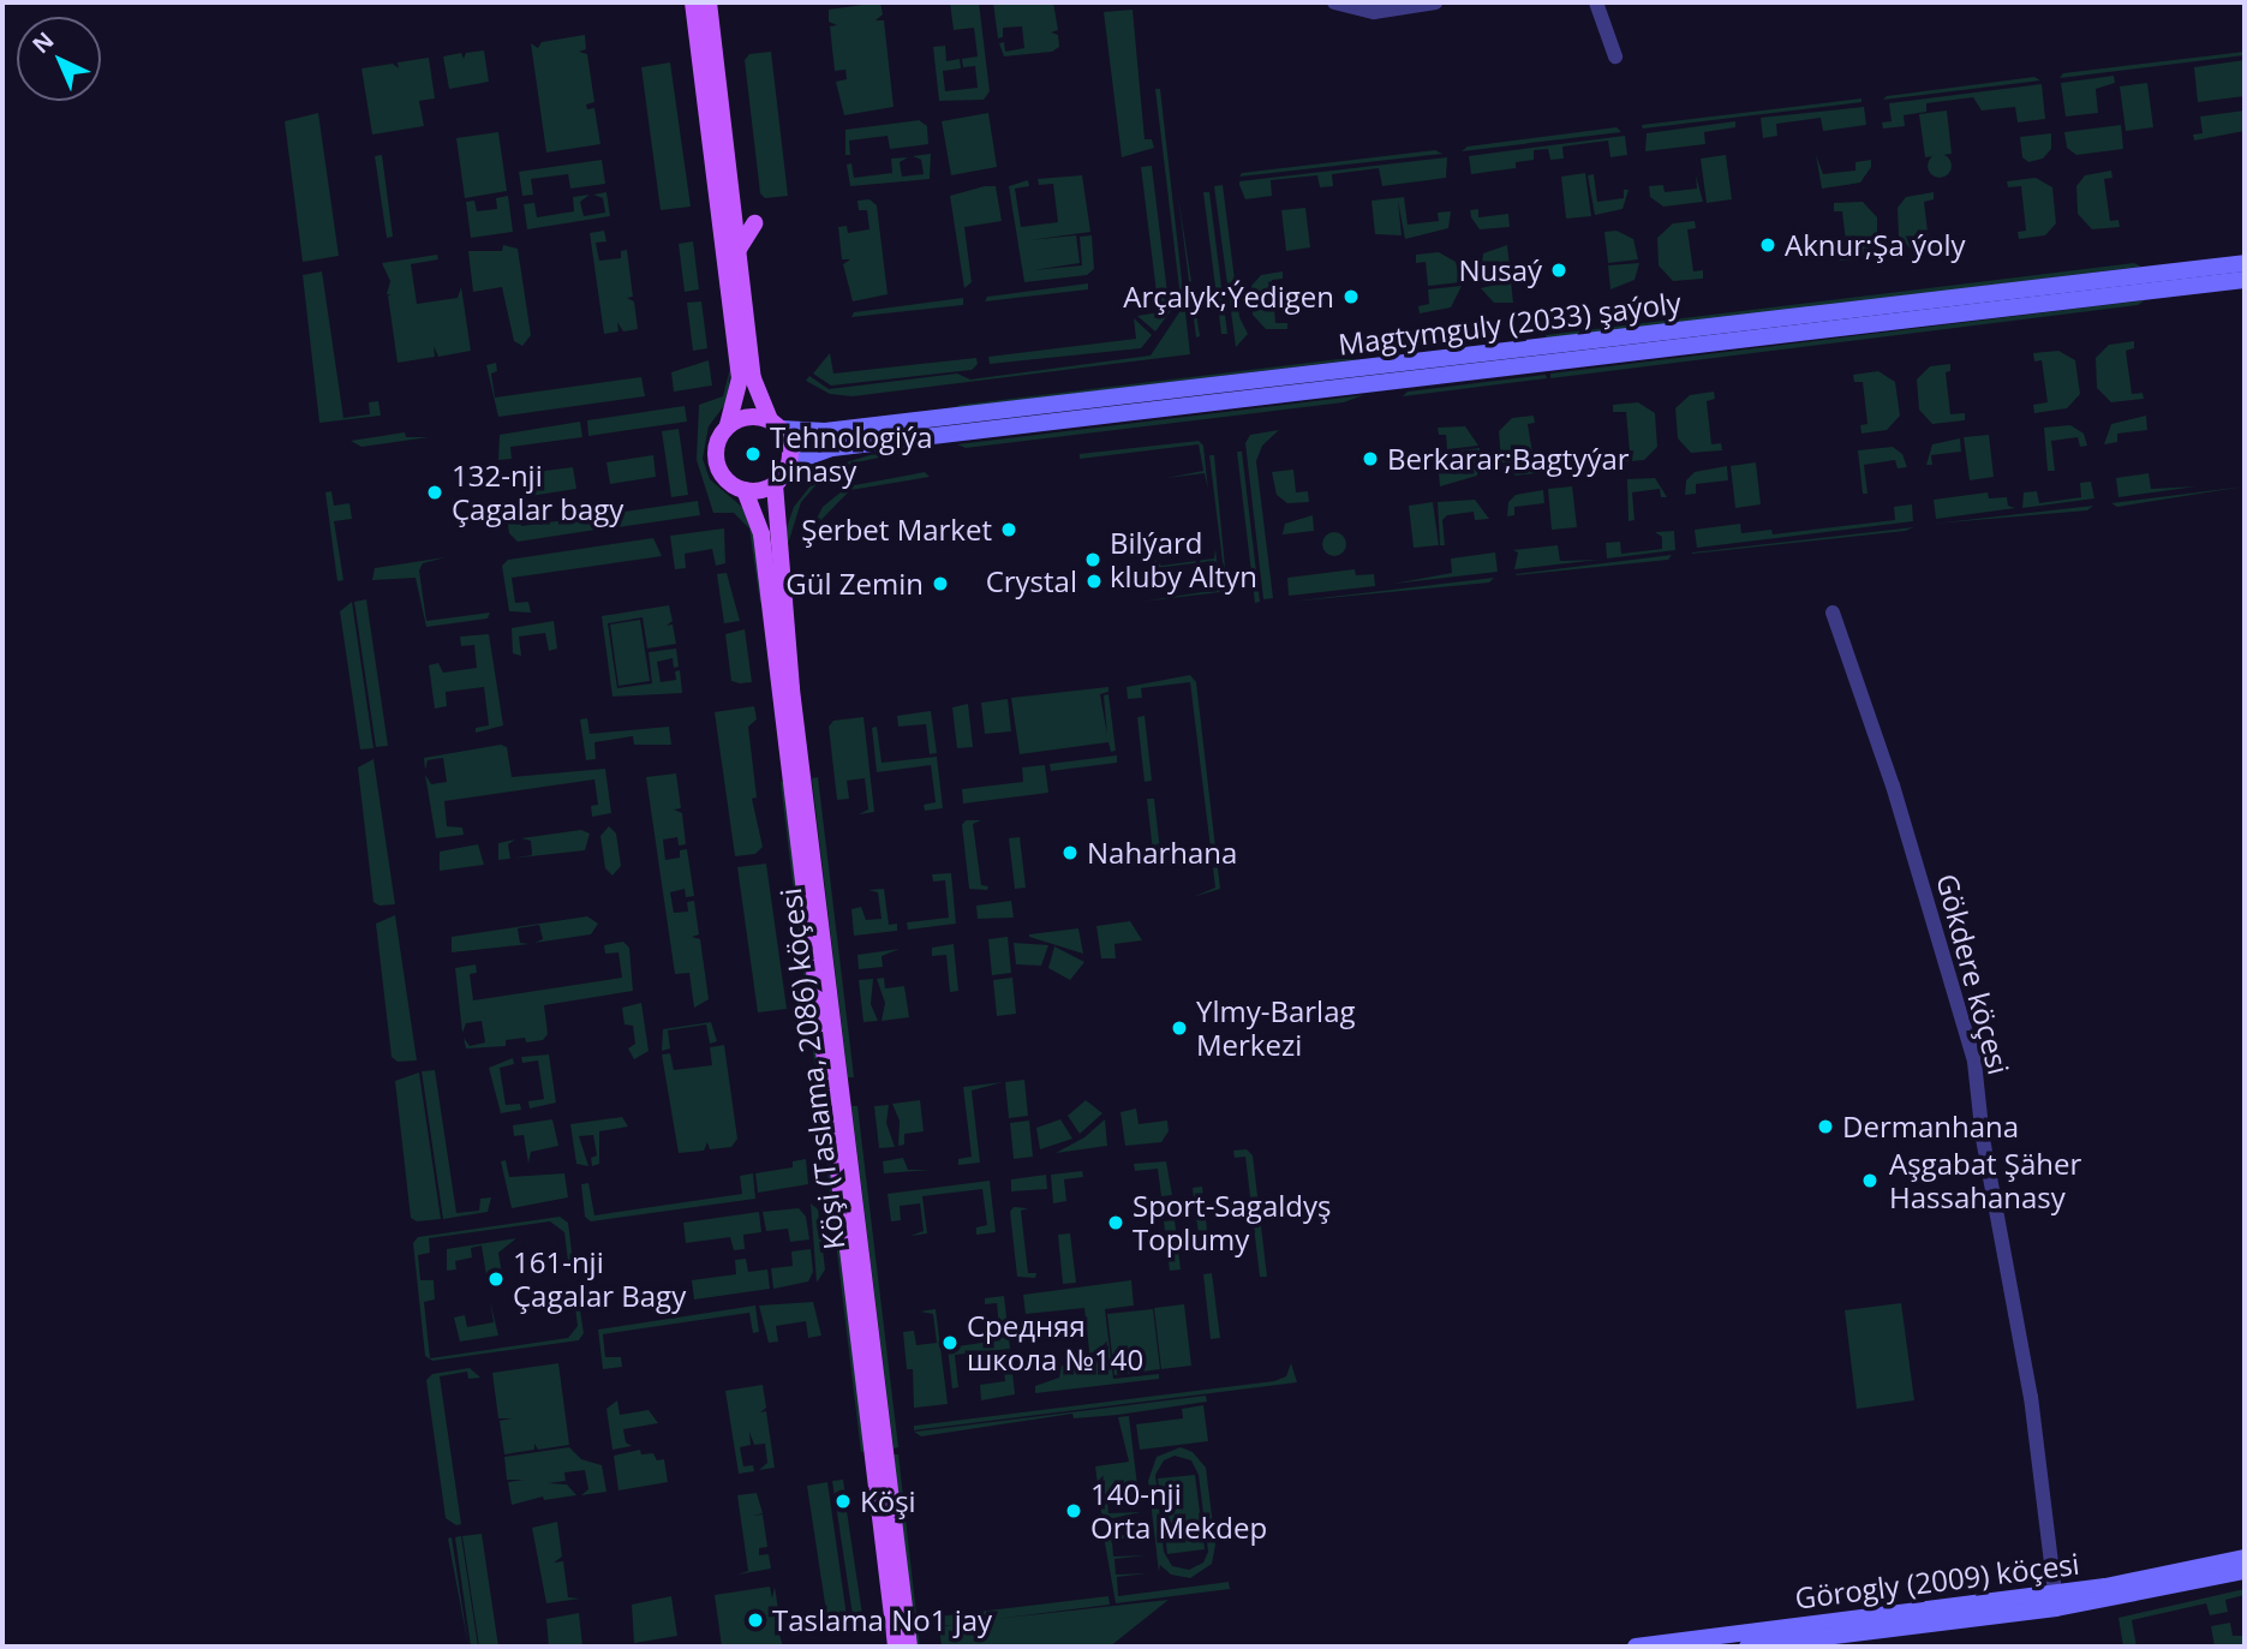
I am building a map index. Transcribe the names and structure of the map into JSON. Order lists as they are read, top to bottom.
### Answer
{
  "streets": {
    "main road": ["Magtymguly (2033) şaýoly", "Köşi (Taslama, 2086) köçesi", "Görogly (2009) köçesi"],
    "street": ["Gökdere köçesi"]
  },
  "crossings": [
    ["Magtymguly (2033) şaýoly", "Köşi (Taslama, 2086) köçesi"],
    ["Gökdere köçesi", "Görogly (2009) köçesi"]
  ],
  "places": [
    "Aknur;Şa ýoly",
    "Nusaý",
    "Arçalyk;Ýedigen",
    "Tehnologiýa binasy",
    "Berkarar;Bagtyýar",
    "132-nji Çagalar bagy",
    "Şerbet Market",
    "Bilýard kluby Altyn",
    "Crystal",
    "Gül Zemin",
    "Naharhana",
    "Ylmy-Barlag Merkezi",
    "Dermanhana",
    "Aşgabat Şäher Hassahanasy",
    "Sport-Sagaldyş Toplumy",
    "161-nji Çagalar Bagy",
    "Средняя школа №140",
    "Köşi",
    "140-nji Orta Mekdep",
    "Taslama No1 jay"
  ],
  "north": "top left"
}
